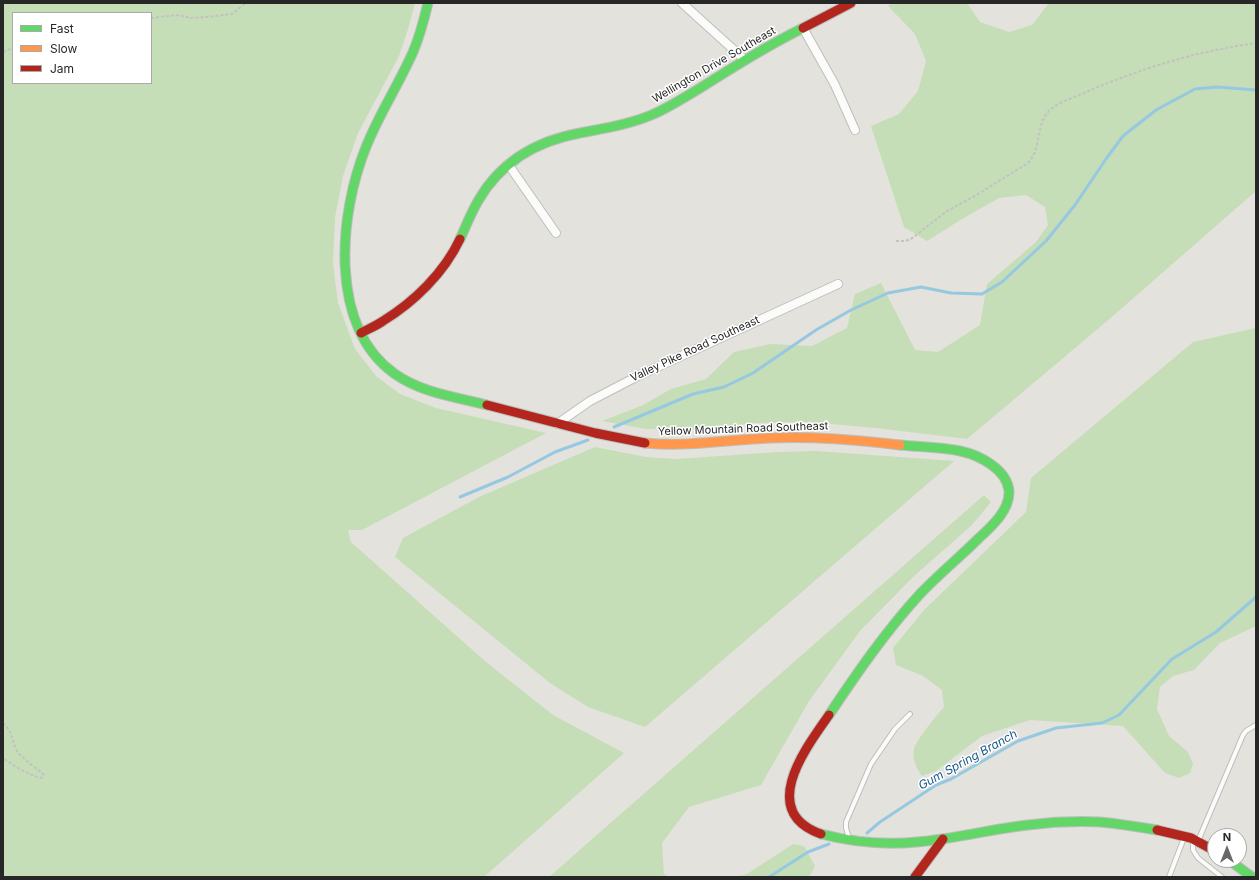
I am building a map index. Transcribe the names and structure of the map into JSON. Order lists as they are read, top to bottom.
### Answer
{
  "streets": {
    "street": ["Wellington Drive Southeast", "Valley Pike Road Southeast", "Yellow Mountain Road Southeast"]
  },
  "crossings": [
    ["Wellington Drive Southeast", "Yellow Mountain Road Southeast"],
    ["Valley Pike Road Southeast", "Yellow Mountain Road Southeast"]
  ],
  "water": ["Gum Spring Branch"],
  "legend": ["Fast", "Slow", "Jam"],
  "north": "top"
}
